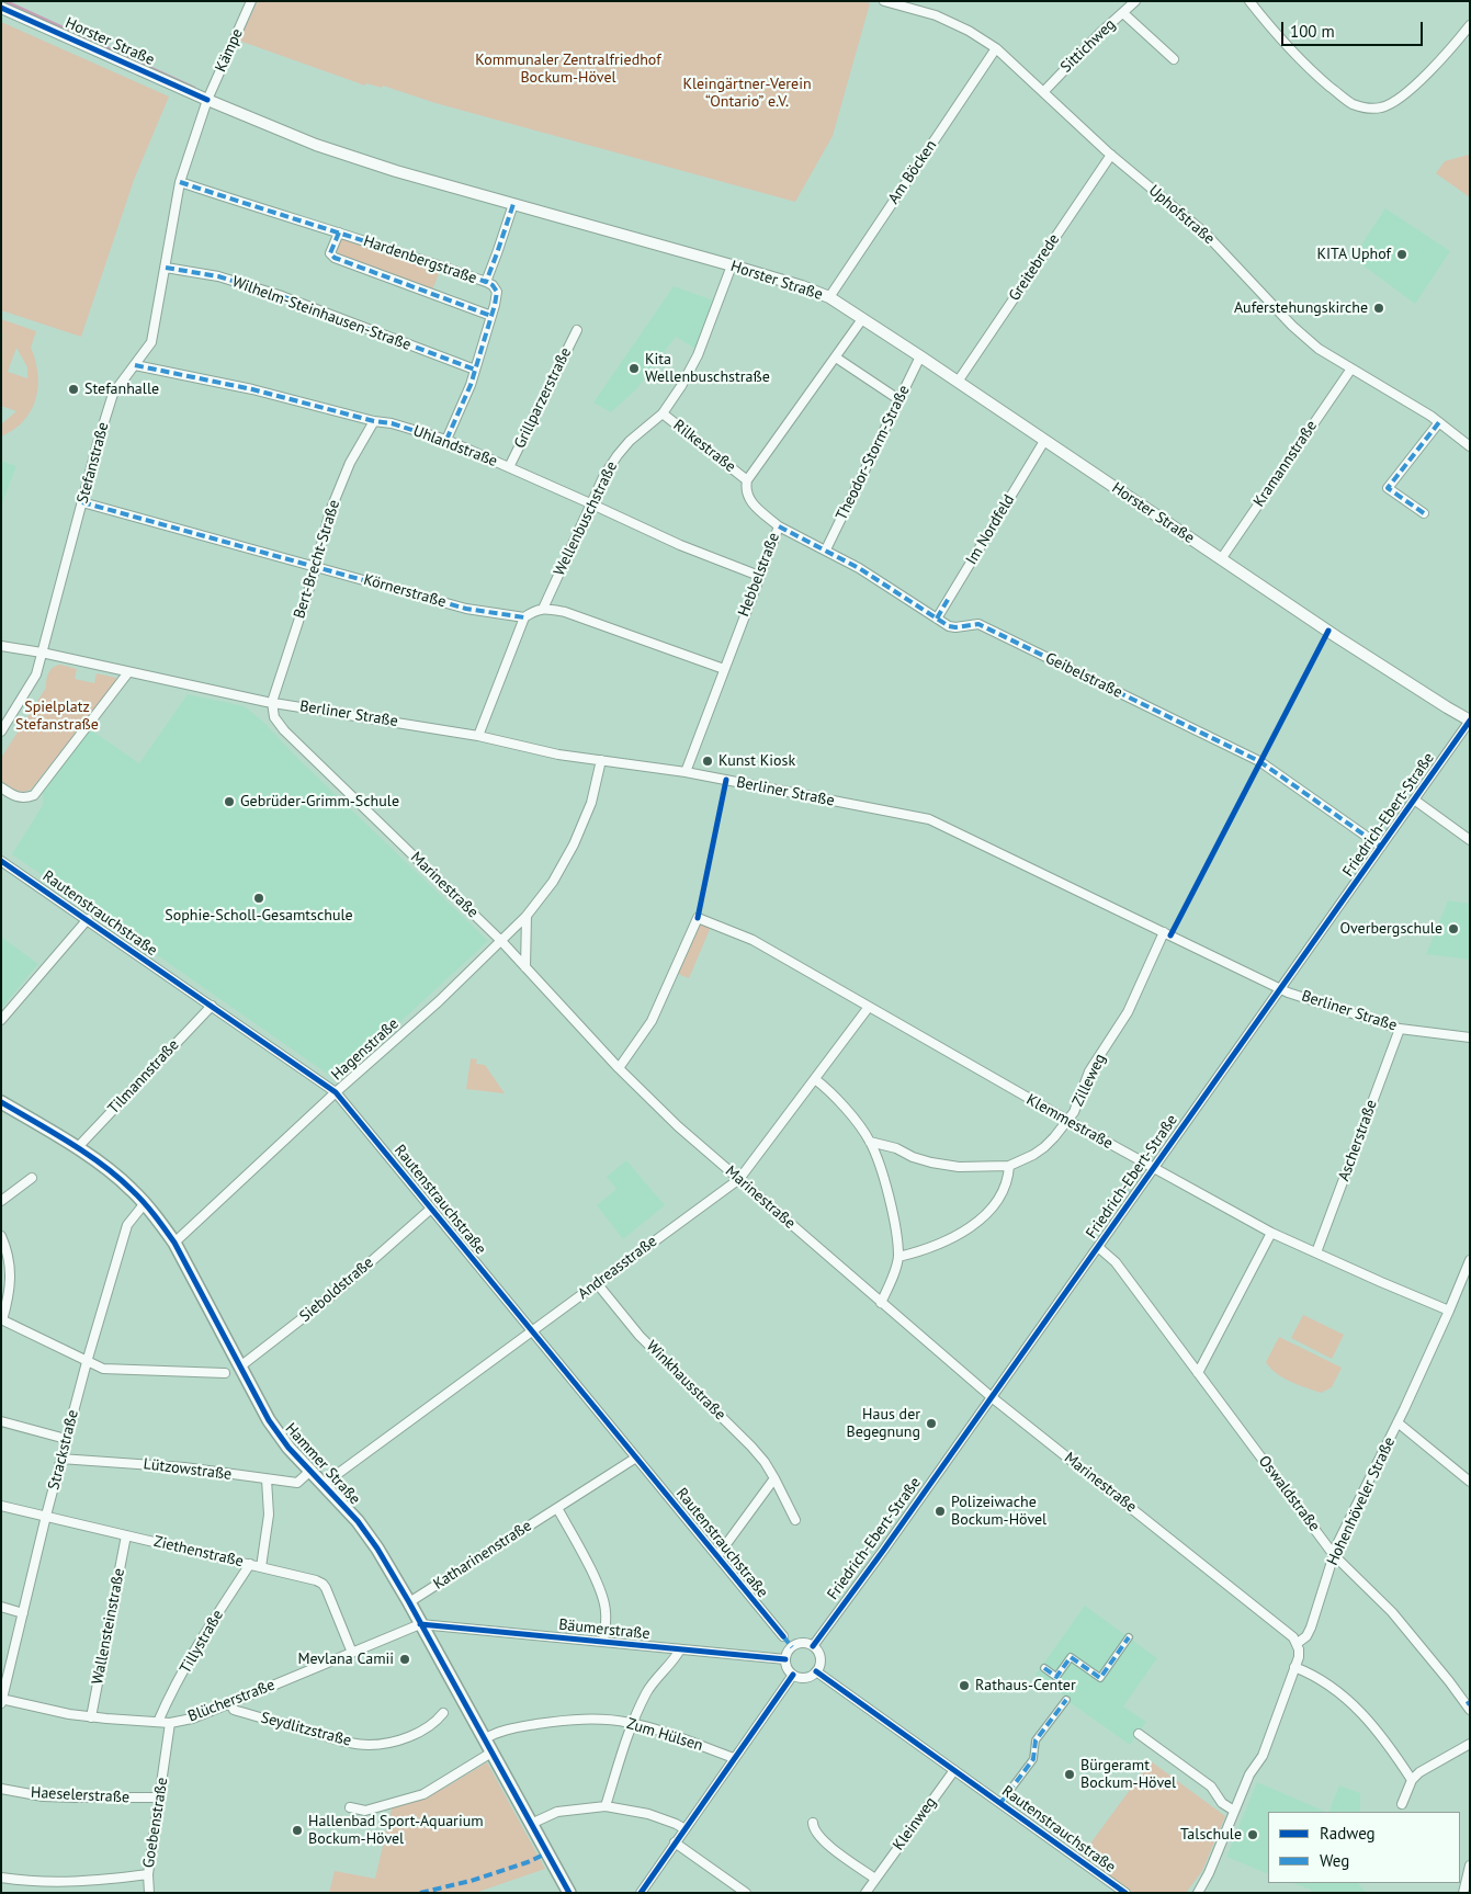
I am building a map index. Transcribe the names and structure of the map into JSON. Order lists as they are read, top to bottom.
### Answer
{
  "streets": {
    "main road": ["Hammer Straße"],
    "street": [
      "Horster Straße",
      "Sittichweg",
      "Kämpe",
      "Am Böcken",
      "Uphofstraße",
      "Hardenbergstraße",
      "Greitebrede",
      "Wilhelm-Steinhausen-Straße",
      "Grillparzerstraße",
      "Uhlandstraße",
      "Rilkestraße",
      "Theodor-Storm-Straße",
      "Stefanstraße",
      "Kramannstraße",
      "Wellenbuschstraße",
      "Im Nordfeld",
      "Bert-Brecht-Straße",
      "Hebbelstraße",
      "Körnerstraße",
      "Geibelstraße",
      "Berliner Straße",
      "Friedrich-Ebert-Straße",
      "Marinestraße",
      "Rautenstrauchstraße",
      "Hagenstraße",
      "Tilmannstraße",
      "Zilleweg",
      "Klemmestraße",
      "Ascherstraße",
      "Andreasstraße",
      "Sieboldstraße",
      "Winkhausstraße",
      "Strackstraße",
      "Lützowstraße",
      "Oswaldstraße",
      "Hohenhöveler Straße",
      "Ziethenstraße",
      "Katharinenstraße",
      "Wallensteinstraße",
      "Bäumerstraße",
      "Tillystraße",
      "Blücherstraße",
      "Seydlitzstraße",
      "Zum Hülsen",
      "Haeselerstraße",
      "Goebenstraße",
      "Kleinweg"
    ]
  },
  "crossings": [
    ["Horster Straße", "Kämpe"],
    ["Horster Straße", "Am Böcken"],
    ["Horster Straße", "Hardenbergstraße"],
    ["Horster Straße", "Greitebrede"],
    ["Horster Straße", "Theodor-Storm-Straße"],
    ["Horster Straße", "Stefanstraße"],
    ["Horster Straße", "Kramannstraße"],
    ["Horster Straße", "Wellenbuschstraße"],
    ["Horster Straße", "Im Nordfeld"],
    ["Horster Straße", "Friedrich-Ebert-Straße"],
    ["Sittichweg", "Uphofstraße"],
    ["Kämpe", "Stefanstraße"],
    ["Am Böcken", "Uphofstraße"],
    ["Uphofstraße", "Greitebrede"],
    ["Uphofstraße", "Kramannstraße"],
    ["Hardenbergstraße", "Stefanstraße"],
    ["Wilhelm-Steinhausen-Straße", "Stefanstraße"],
    ["Grillparzerstraße", "Uhlandstraße"],
    ["Uhlandstraße", "Stefanstraße"],
    ["Uhlandstraße", "Wellenbuschstraße"],
    ["Uhlandstraße", "Bert-Brecht-Straße"],
    ["Uhlandstraße", "Hebbelstraße"],
    ["Rilkestraße", "Wellenbuschstraße"],
    ["Rilkestraße", "Hebbelstraße"],
    ["Theodor-Storm-Straße", "Geibelstraße"],
    ["Stefanstraße", "Körnerstraße"],
    ["Stefanstraße", "Berliner Straße"],
    ["Im Nordfeld", "Geibelstraße"],
    ["Bert-Brecht-Straße", "Körnerstraße"],
    ["Bert-Brecht-Straße", "Berliner Straße"],
    ["Bert-Brecht-Straße", "Marinestraße"],
    ["Hebbelstraße", "Geibelstraße"],
    ["Hebbelstraße", "Berliner Straße"],
    ["Geibelstraße", "Friedrich-Ebert-Straße"],
    ["Berliner Straße", "Friedrich-Ebert-Straße"],
    ["Berliner Straße", "Marinestraße"],
    ["Berliner Straße", "Zilleweg"],
    ["Berliner Straße", "Ascherstraße"],
    ["Friedrich-Ebert-Straße", "Marinestraße"],
    ["Friedrich-Ebert-Straße", "Rautenstrauchstraße"],
    ["Friedrich-Ebert-Straße", "Klemmestraße"],
    ["Friedrich-Ebert-Straße", "Oswaldstraße"],
    ["Friedrich-Ebert-Straße", "Bäumerstraße"],
    ["Marinestraße", "Hagenstraße"],
    ["Marinestraße", "Klemmestraße"],
    ["Marinestraße", "Andreasstraße"],
    ["Marinestraße", "Hohenhöveler Straße"],
    ["Rautenstrauchstraße", "Hagenstraße"],
    ["Rautenstrauchstraße", "Tilmannstraße"],
    ["Rautenstrauchstraße", "Andreasstraße"],
    ["Rautenstrauchstraße", "Sieboldstraße"],
    ["Rautenstrauchstraße", "Katharinenstraße"],
    ["Rautenstrauchstraße", "Bäumerstraße"],
    ["Rautenstrauchstraße", "Kleinweg"],
    ["Hagenstraße", "Hammer Straße"],
    ["Tilmannstraße", "Hammer Straße"],
    ["Zilleweg", "Klemmestraße"],
    ["Klemmestraße", "Ascherstraße"],
    ["Klemmestraße", "Andreasstraße"],
    ["Klemmestraße", "Hohenhöveler Straße"],
    ["Andreasstraße", "Winkhausstraße"],
    ["Andreasstraße", "Hammer Straße"],
    ["Sieboldstraße", "Hammer Straße"],
    ["Strackstraße", "Hammer Straße"],
    ["Strackstraße", "Lützowstraße"],
    ["Strackstraße", "Ziethenstraße"],
    ["Strackstraße", "Blücherstraße"],
    ["Hammer Straße", "Lützowstraße"],
    ["Hammer Straße", "Katharinenstraße"],
    ["Hammer Straße", "Bäumerstraße"],
    ["Hammer Straße", "Blücherstraße"],
    ["Hammer Straße", "Zum Hülsen"],
    ["Oswaldstraße", "Hohenhöveler Straße"],
    ["Ziethenstraße", "Wallensteinstraße"],
    ["Ziethenstraße", "Tillystraße"],
    ["Ziethenstraße", "Blücherstraße"],
    ["Wallensteinstraße", "Blücherstraße"],
    ["Bäumerstraße", "Blücherstraße"],
    ["Tillystraße", "Blücherstraße"],
    ["Blücherstraße", "Seydlitzstraße"],
    ["Blücherstraße", "Goebenstraße"],
    ["Haeselerstraße", "Goebenstraße"]
  ],
  "parks": ["Kommunaler Zentralfriedhof Bockum-Hövel", "Kleingärtner-Verein “Ontario” e.V.", "Spielplatz Stefanstraße"],
  "places": [
    "KITA Uphof",
    "Auferstehungskirche",
    "Kita Wellenbuschstraße",
    "Stefanhalle",
    "Kunst Kiosk",
    "Gebrüder-Grimm-Schule",
    "Sophie-Scholl-Gesamtschule",
    "Overbergschule",
    "Haus der Begegnung",
    "Polizeiwache Bockum-Hövel",
    "Mevlana Camii",
    "Rathaus-Center",
    "Bürgeramt Bockum-Hövel",
    "Hallenbad Sport-Aquarium Bockum-Hövel",
    "Talschule"
  ],
  "legend": ["Radweg", "Weg"],
  "scale_bar": "100 m"
}
